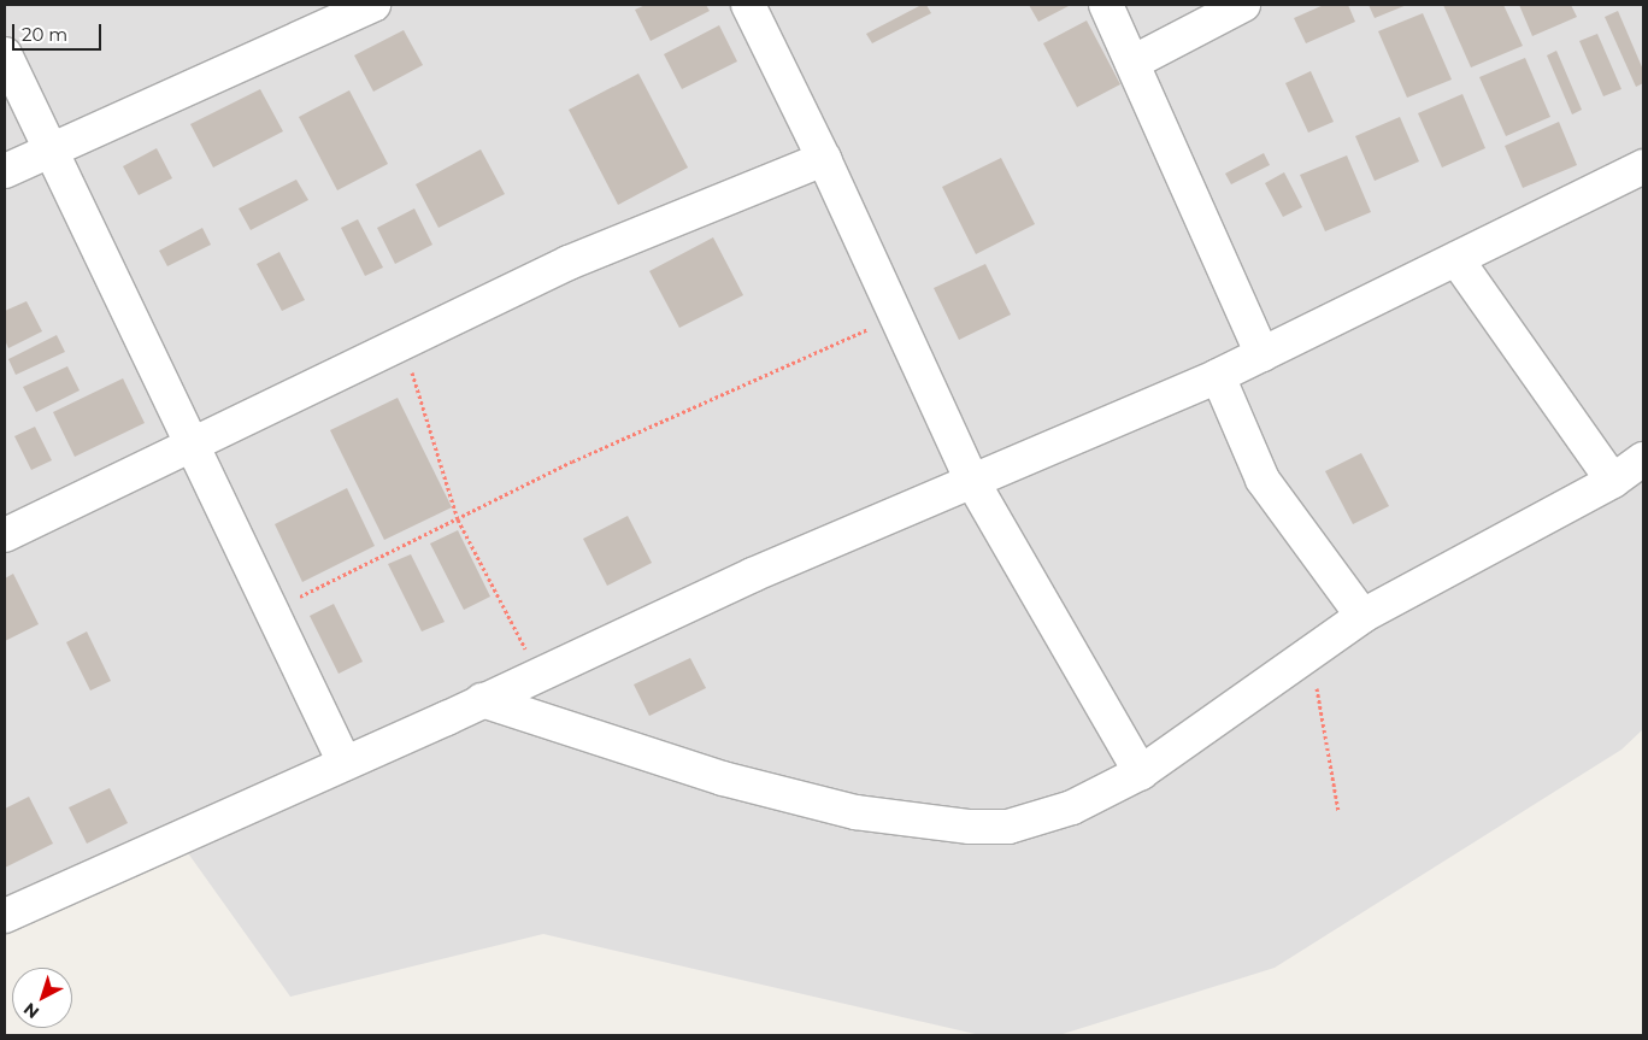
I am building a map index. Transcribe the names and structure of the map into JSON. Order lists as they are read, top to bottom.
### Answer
{
  "scale_bar": "20 m",
  "north": "bottom left"
}
